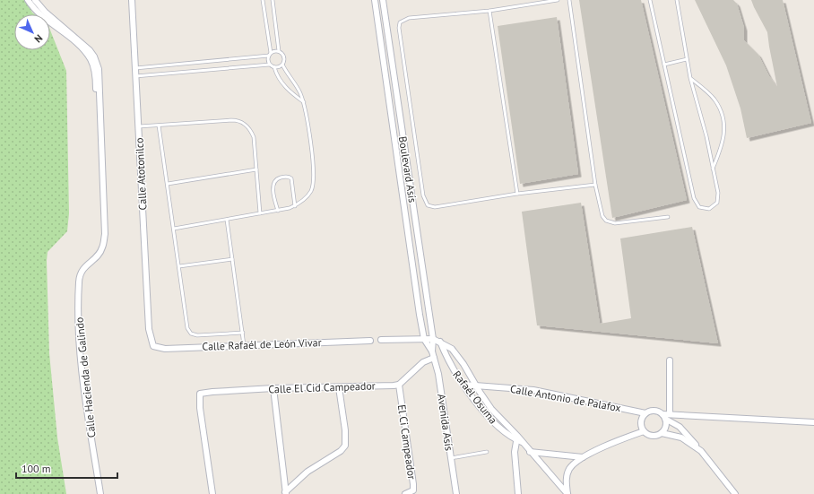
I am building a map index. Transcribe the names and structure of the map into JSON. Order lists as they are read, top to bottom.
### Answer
{
  "streets": {
    "street": [
      "Boulevard Asís",
      "Calle Atotonilco",
      "Calle Rafaél de León Vivar",
      "Calle Hacienda de Galindo",
      "Calle El Cid Campeador",
      "Rafaél Osuma",
      "Calle Antonio de Palafox",
      "Avenida Asís",
      "El Ci Campeador"
    ]
  },
  "crossings": [
    ["Boulevard Asís", "Rafaél Osuma"],
    ["Boulevard Asís", "Avenida Asís"],
    ["Calle Atotonilco", "Calle Rafaél de León Vivar"],
    ["Calle El Cid Campeador", "El Ci Campeador"],
    ["Rafaél Osuma", "Calle Antonio de Palafox"],
    ["Rafaél Osuma", "Avenida Asís"]
  ],
  "scale_bar": "100 m",
  "north": "bottom right"
}
